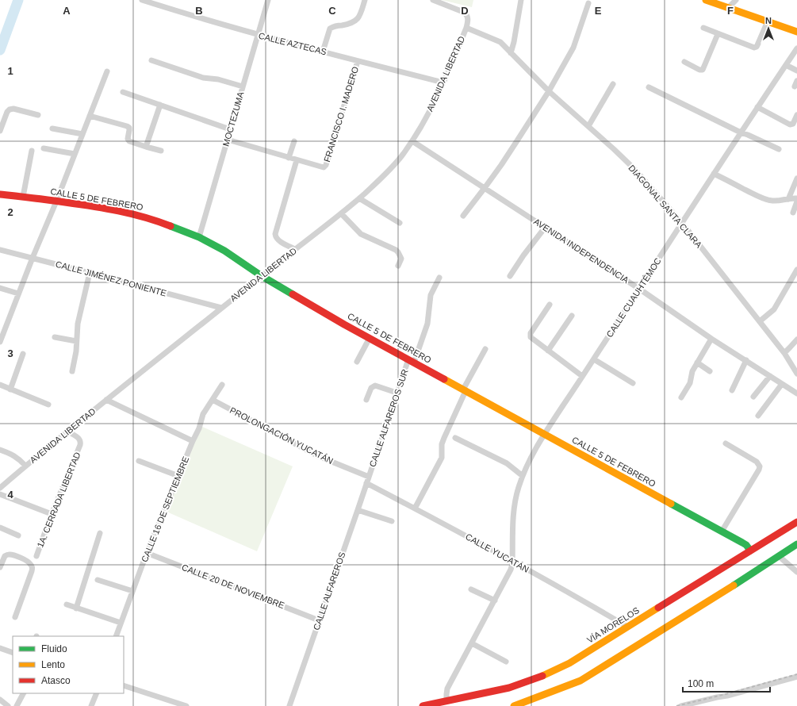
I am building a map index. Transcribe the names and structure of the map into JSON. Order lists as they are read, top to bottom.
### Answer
{
  "streets": {
    "street": [
      "CALLE AZTECAS",
      "AVENIDA LIBERTAD",
      "FRANCISCO I. MADERO",
      "MOCTEZUMA",
      "CALLE 5 DE FEBRERO",
      "DIAGONAL SANTA CLARA",
      "AVENIDA INDEPENDENCIA",
      "CALLE JIMÉNEZ PONIENTE",
      "CALLE CUAUHTÉMOC",
      "CALLE ALFAREROS SUR",
      "PROLONGACIÓN YUCATÁN",
      "1A. CERRADA LIBERTAD",
      "CALLE 16 DE SEPTIEMBRE",
      "CALLE YUCATÁN",
      "CALLE 20 DE NOVIEMBRE",
      "CALLE ALFAREROS",
      "VÍA MORELOS"
    ]
  },
  "crossings": [
    ["CALLE AZTECAS", "AVENIDA LIBERTAD"],
    ["CALLE AZTECAS", "FRANCISCO I. MADERO"],
    ["CALLE AZTECAS", "MOCTEZUMA"],
    ["AVENIDA LIBERTAD", "CALLE 5 DE FEBRERO"],
    ["AVENIDA LIBERTAD", "DIAGONAL SANTA CLARA"],
    ["AVENIDA LIBERTAD", "AVENIDA INDEPENDENCIA"],
    ["AVENIDA LIBERTAD", "CALLE JIMÉNEZ PONIENTE"],
    ["AVENIDA LIBERTAD", "1A. CERRADA LIBERTAD"],
    ["MOCTEZUMA", "CALLE 5 DE FEBRERO"],
    ["CALLE 5 DE FEBRERO", "CALLE CUAUHTÉMOC"],
    ["CALLE 5 DE FEBRERO", "CALLE ALFAREROS SUR"],
    ["CALLE 5 DE FEBRERO", "VÍA MORELOS"],
    ["DIAGONAL SANTA CLARA", "CALLE CUAUHTÉMOC"],
    ["AVENIDA INDEPENDENCIA", "CALLE CUAUHTÉMOC"],
    ["CALLE CUAUHTÉMOC", "CALLE YUCATÁN"],
    ["CALLE CUAUHTÉMOC", "VÍA MORELOS"],
    ["CALLE ALFAREROS SUR", "PROLONGACIÓN YUCATÁN"],
    ["CALLE ALFAREROS SUR", "CALLE ALFAREROS"],
    ["PROLONGACIÓN YUCATÁN", "CALLE 16 DE SEPTIEMBRE"],
    ["PROLONGACIÓN YUCATÁN", "CALLE ALFAREROS"],
    ["CALLE 16 DE SEPTIEMBRE", "CALLE 20 DE NOVIEMBRE"],
    ["CALLE YUCATÁN", "CALLE ALFAREROS"],
    ["CALLE YUCATÁN", "VÍA MORELOS"],
    ["CALLE 20 DE NOVIEMBRE", "CALLE ALFAREROS"]
  ],
  "legend": ["Fluido", "Lento", "Atasco"],
  "scale_bar": "100 m",
  "north": "top",
  "grid": {
    "columns": [
      "A",
      "B",
      "C",
      "D",
      "E",
      "F"
    ],
    "rows": [
      "1",
      "2",
      "3",
      "4"
    ]
  }
}
